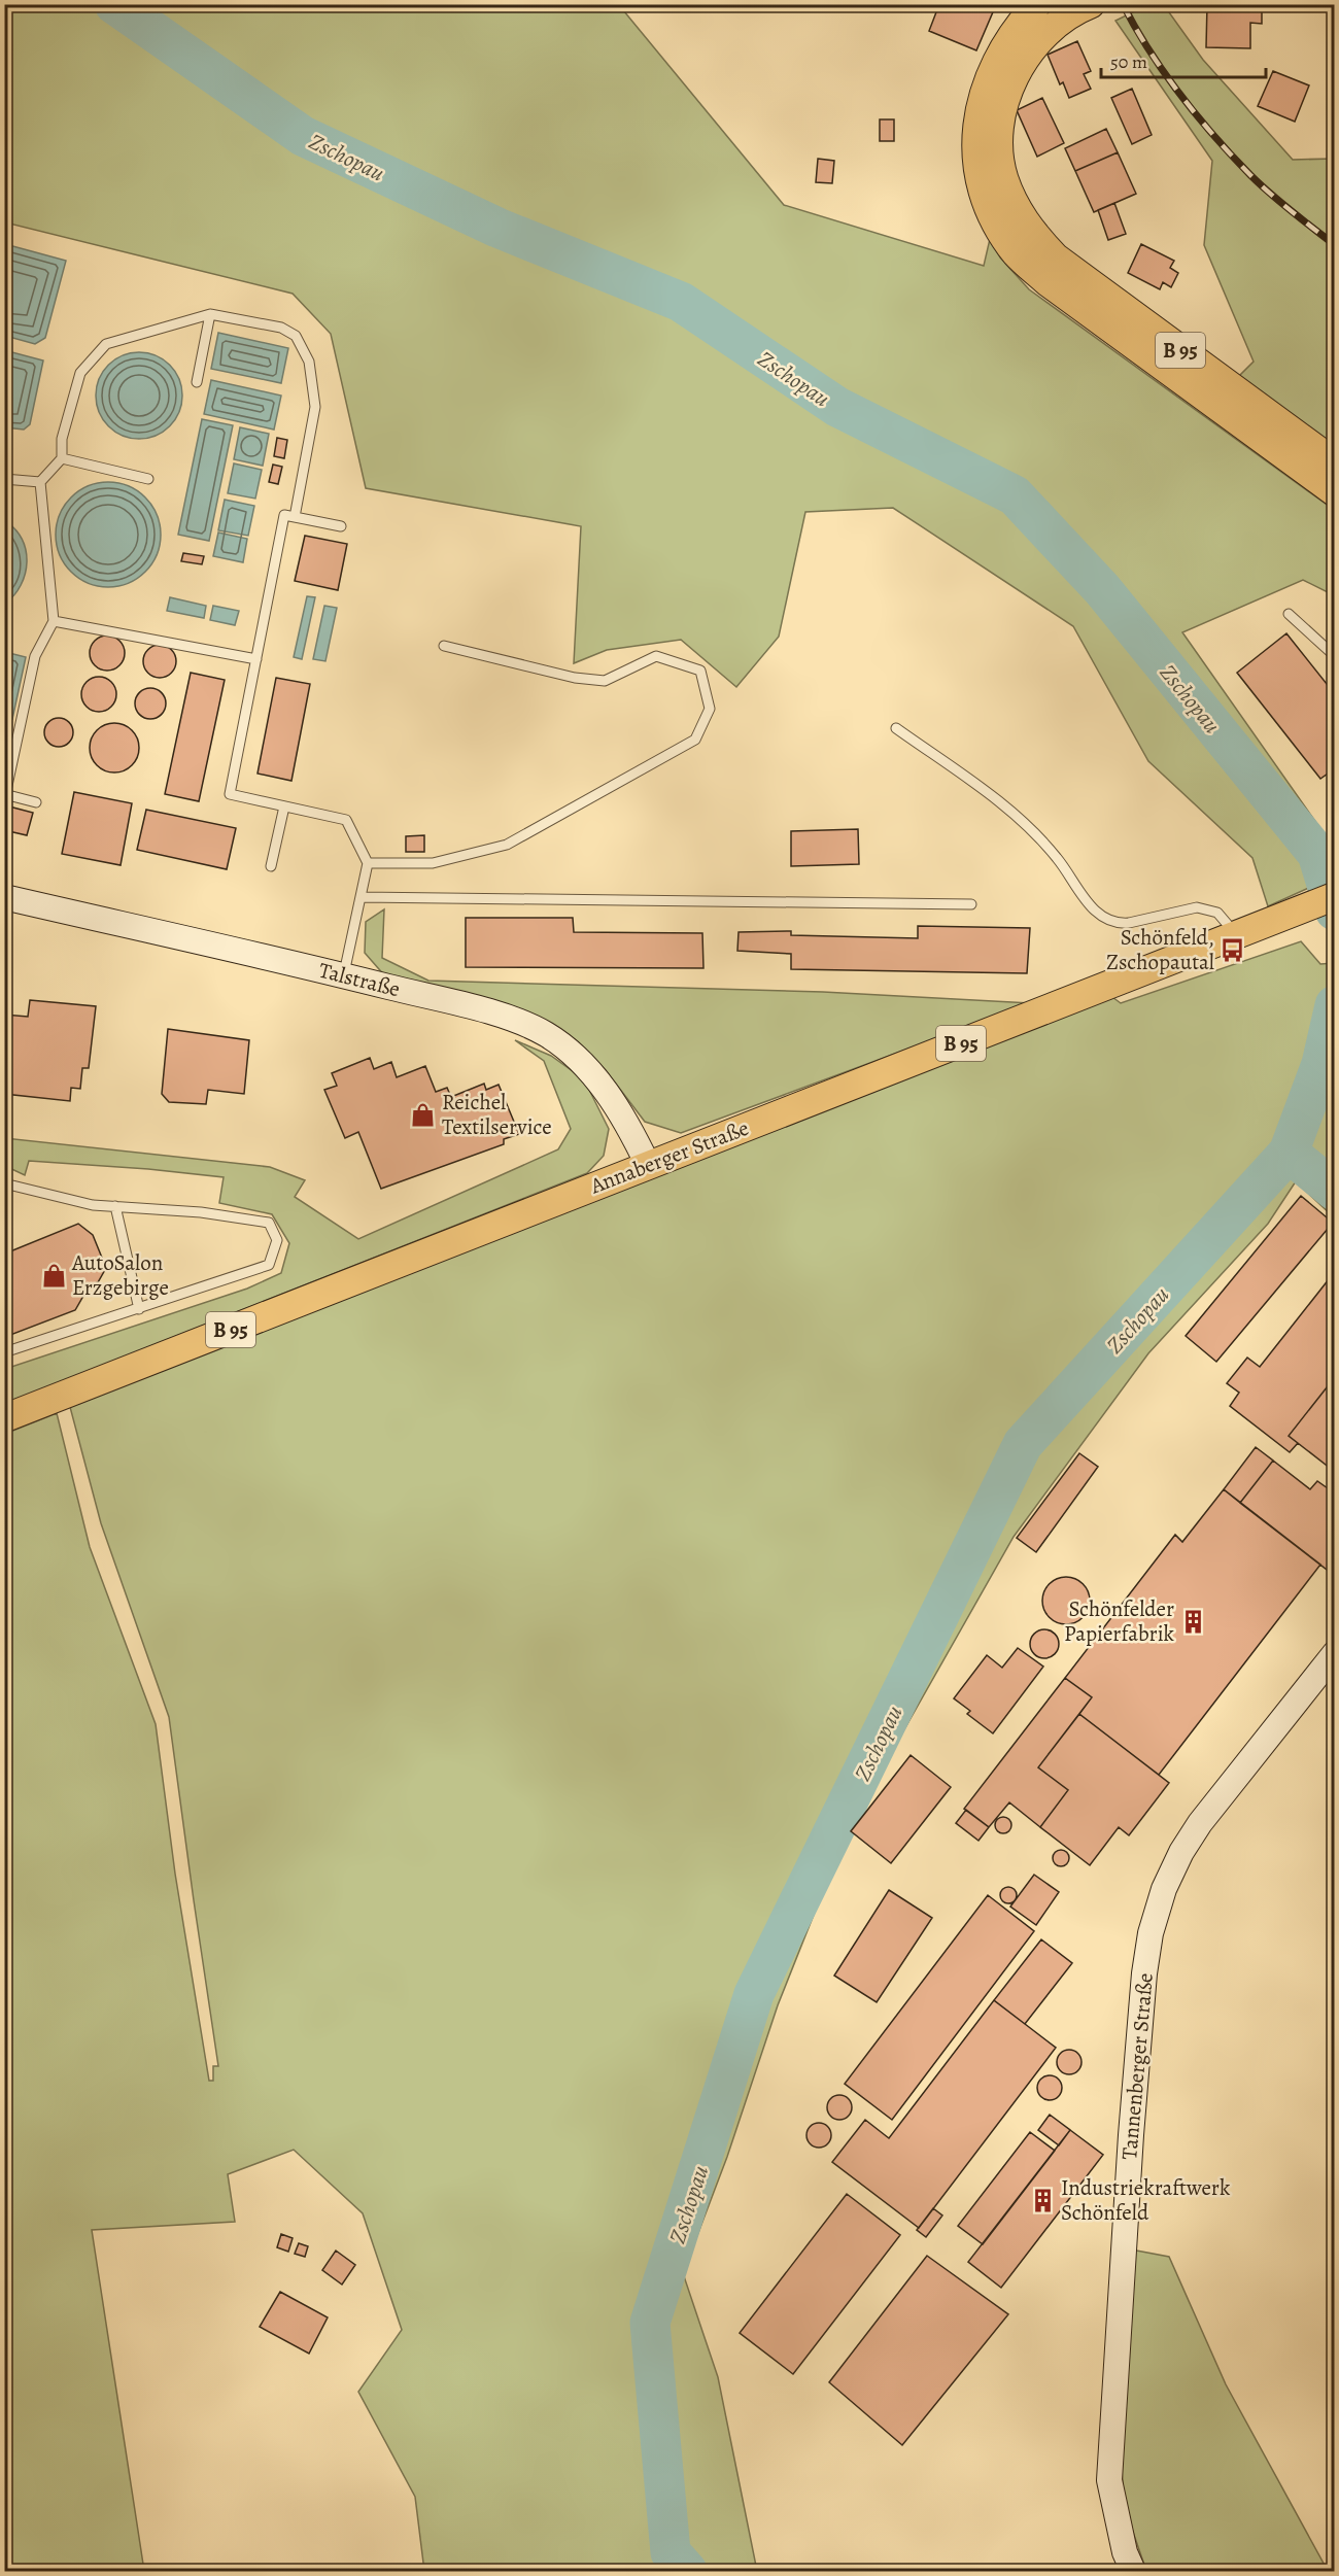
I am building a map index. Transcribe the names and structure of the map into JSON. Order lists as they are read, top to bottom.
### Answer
{
  "streets": {
    "main road": [
      "B 95",
      "Talstraße",
      "Annaberger Straße",
      "Tannenberger Straße"
    ]
  },
  "crossings": [
    ["Talstraße", "Annaberger Straße"]
  ],
  "water": ["Zschopau"],
  "places": {
    "bus stop": ["Schönfeld, Zschopautal"],
    "shop": ["Reichel Textilservice", "AutoSalon Erzgebirge"],
    "building": ["Schönfelder Papierfabrik", "Industriekraftwerk Schönfeld"]
  },
  "scale_bar": "50 m"
}
